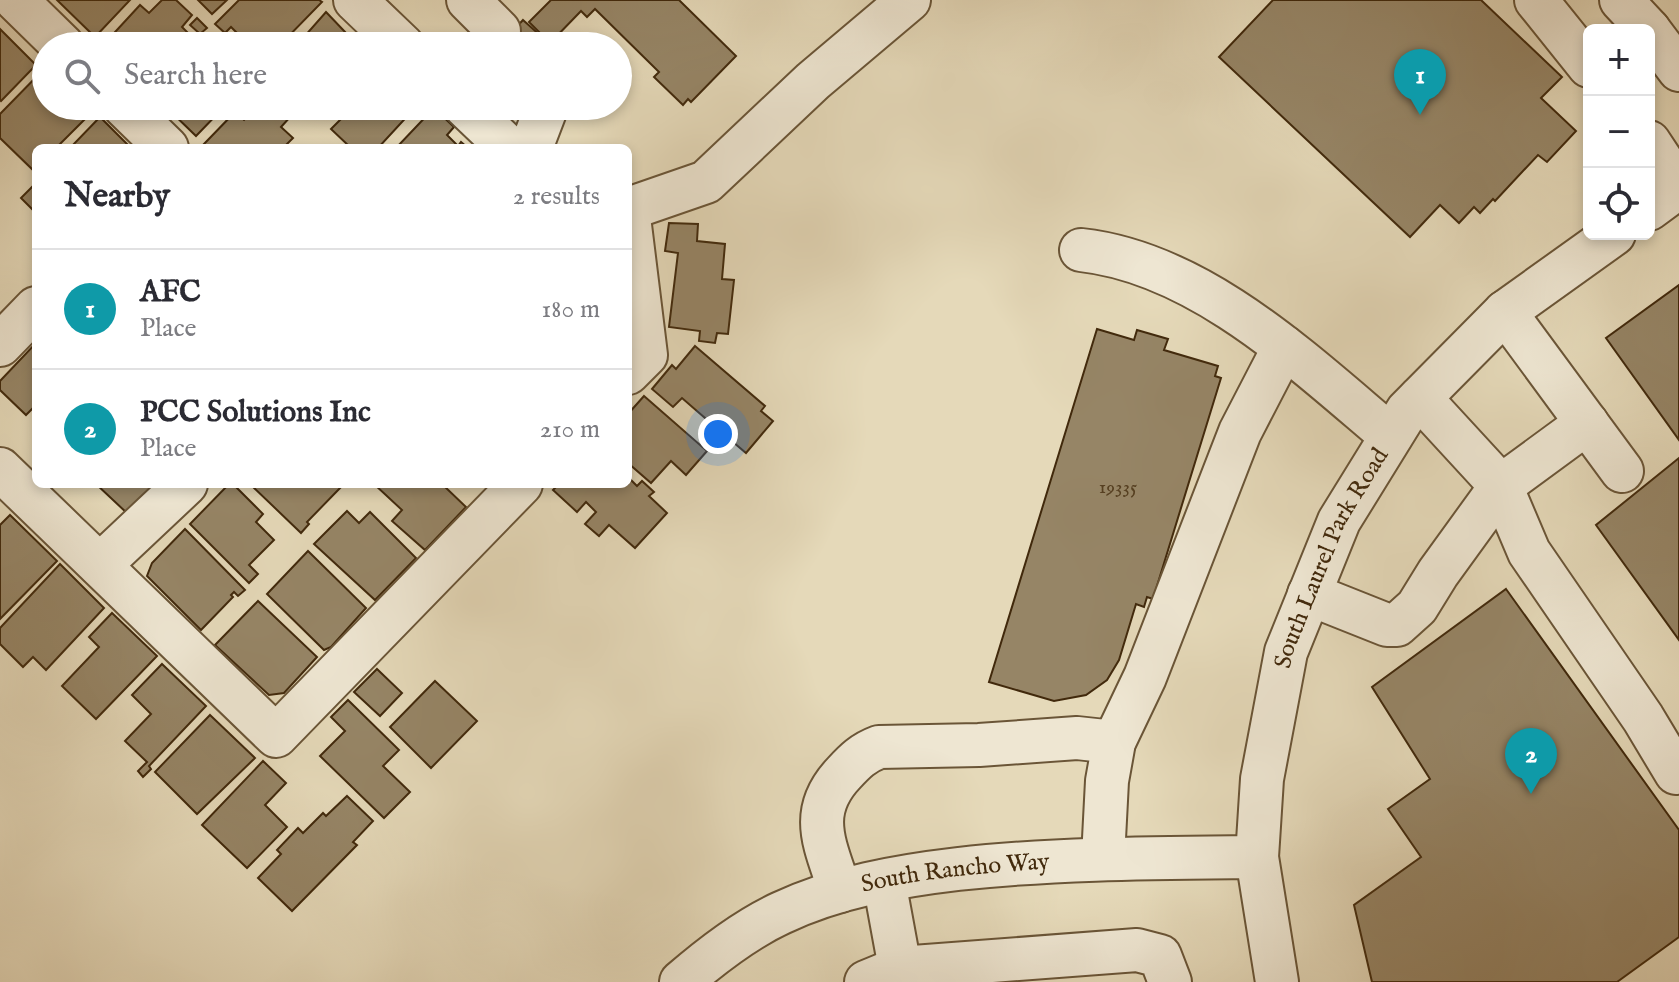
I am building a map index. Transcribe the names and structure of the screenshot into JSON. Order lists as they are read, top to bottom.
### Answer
{
  "streets": {
    "street": ["South Laurel Park Road", "South Rancho Way"]
  },
  "crossings": [
    ["South Laurel Park Road", "South Rancho Way"]
  ],
  "house_numbers": ["19335"],
  "page": {
    "map_buttons": ["+", "−"],
    "search": "Search here",
    "pins": ["1", "2"],
    "heading": ["Nearby", "2 results"],
    "list": [
      {
        "mark": "1",
        "name": "AFC",
        "note": "Place",
        "value": "180 m"
      },
      {
        "mark": "2",
        "name": "PCC Solutions Inc",
        "note": "Place",
        "value": "210 m"
      }
    ]
  }
}
